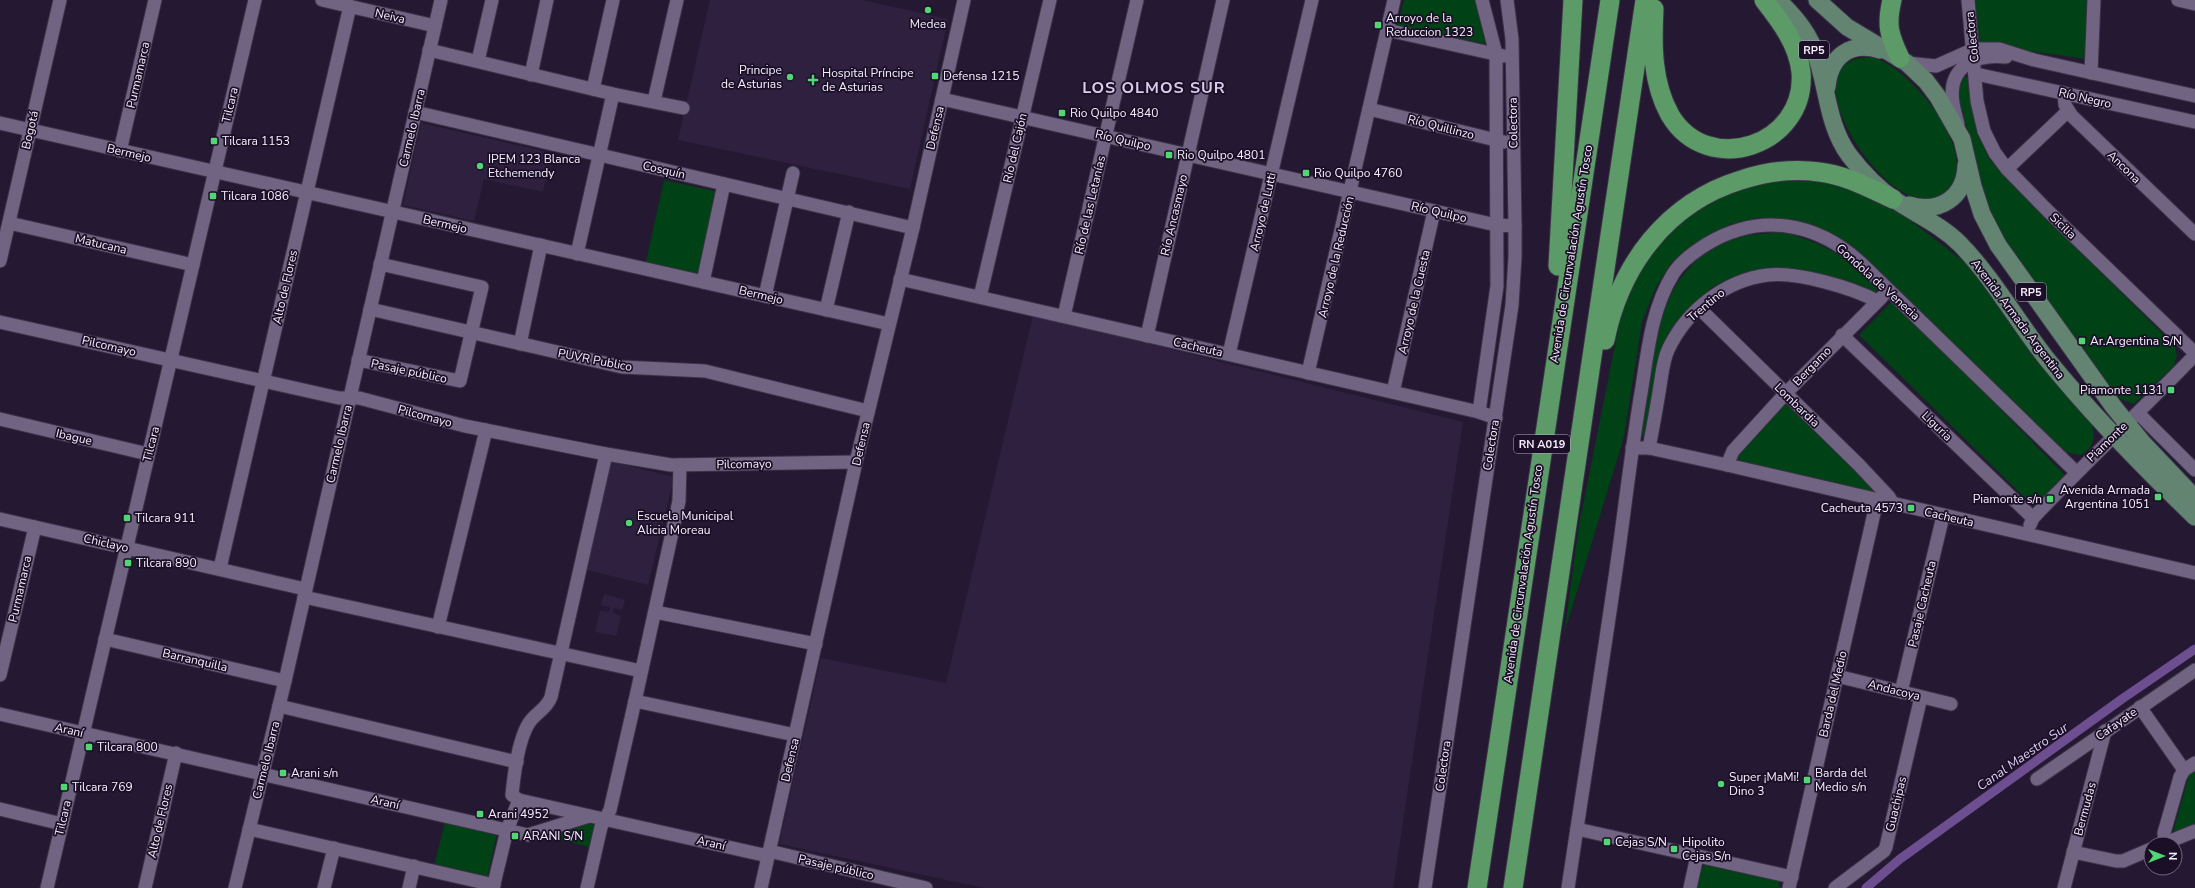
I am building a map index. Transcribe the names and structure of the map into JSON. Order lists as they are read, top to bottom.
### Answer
{
  "streets": {
    "highway": ["Avenida de Circunvalación Agustín Tosco", "RN A019"],
    "main road": ["RP5", "Avenida Armada Argentina"],
    "street": [
      "Neiva",
      "Colectora",
      "Purmamarca",
      "Río Negro",
      "Tilcara",
      "Río Quillinzo",
      "Carmelo Ibarra",
      "Defensa",
      "Bogotá",
      "Río Quilpo",
      "Río del Cajón",
      "Bermejo",
      "Ancona",
      "Cosquín",
      "Río de las Letanías",
      "Arroyo de Lutti",
      "Río Ancasmayo",
      "Sicilia",
      "Matucana",
      "Arroyo de la Reducción",
      "Gondola de Venecia",
      "Alto de Flores",
      "Arroyo de la Cuesta",
      "Trentino",
      "Pilcomayo",
      "Cacheuta",
      "PUVR Publico",
      "Bergamo",
      "Pasaje público",
      "Lombardia",
      "Liguria",
      "Ibague",
      "Piamonte",
      "Chiclayo",
      "Pasaje Cacheuta",
      "Barranquilla",
      "Andacoya",
      "Barda del Medio",
      "Cafayate",
      "Araní",
      "Guachipas",
      "Bermudas"
    ]
  },
  "crossings": [
    ["Neiva", "Carmelo Ibarra"],
    ["Neiva", "Alto de Flores"],
    ["Colectora", "Río Negro"],
    ["Colectora", "Río Quillinzo"],
    ["Colectora", "Río Quilpo"],
    ["Colectora", "Sicilia"],
    ["Colectora", "Cacheuta"],
    ["Purmamarca", "Bermejo"],
    ["Purmamarca", "Chiclayo"],
    ["Río Negro", "Sicilia"],
    ["Tilcara", "Bermejo"],
    ["Tilcara", "Matucana"],
    ["Tilcara", "Pilcomayo"],
    ["Tilcara", "Ibague"],
    ["Tilcara", "Chiclayo"],
    ["Tilcara", "Barranquilla"],
    ["Tilcara", "Araní"],
    ["Río Quillinzo", "Arroyo de la Reducción"],
    ["Carmelo Ibarra", "Bermejo"],
    ["Carmelo Ibarra", "Cosquín"],
    ["Carmelo Ibarra", "Pilcomayo"],
    ["Carmelo Ibarra", "PUVR Publico"],
    ["Carmelo Ibarra", "Pasaje público"],
    ["Carmelo Ibarra", "Chiclayo"],
    ["Carmelo Ibarra", "Barranquilla"],
    ["Carmelo Ibarra", "Araní"],
    ["Defensa", "Río Quilpo"],
    ["Defensa", "Bermejo"],
    ["Defensa", "Cosquín"],
    ["Defensa", "Pilcomayo"],
    ["Defensa", "Cacheuta"],
    ["Defensa", "PUVR Publico"],
    ["Defensa", "Pasaje público"],
    ["Defensa", "Araní"],
    ["Bogotá", "Bermejo"],
    ["Bogotá", "Matucana"],
    ["Río Quilpo", "Río del Cajón"],
    ["Río Quilpo", "Río de las Letanías"],
    ["Río Quilpo", "Arroyo de Lutti"],
    ["Río Quilpo", "Río Ancasmayo"],
    ["Río Quilpo", "Arroyo de la Reducción"],
    ["Río Quilpo", "Arroyo de la Cuesta"],
    ["Río del Cajón", "Cacheuta"],
    ["Bermejo", "Alto de Flores"],
    ["Río de las Letanías", "Cacheuta"],
    ["Arroyo de Lutti", "Cacheuta"],
    ["Río Ancasmayo", "Cacheuta"],
    ["Sicilia", "Piamonte"],
    ["Arroyo de la Reducción", "Cacheuta"],
    ["Gondola de Venecia", "Cacheuta"],
    ["Gondola de Venecia", "Bergamo"],
    ["Gondola de Venecia", "Piamonte"],
    ["Alto de Flores", "Pilcomayo"],
    ["Alto de Flores", "Chiclayo"],
    ["Alto de Flores", "Araní"],
    ["Arroyo de la Cuesta", "Cacheuta"],
    ["Trentino", "Cacheuta"],
    ["Trentino", "Bergamo"],
    ["Trentino", "Lombardia"],
    ["Avenida Armada Argentina", "Piamonte"],
    ["Cacheuta", "Bergamo"],
    ["Cacheuta", "Lombardia"],
    ["Cacheuta", "Piamonte"],
    ["Cacheuta", "Pasaje Cacheuta"],
    ["Cacheuta", "Barda del Medio"],
    ["PUVR Publico", "Pasaje público"],
    ["Bergamo", "Lombardia"],
    ["Bergamo", "Liguria"],
    ["Pasaje público", "Araní"],
    ["Liguria", "Piamonte"],
    ["Pasaje Cacheuta", "Andacoya"],
    ["Andacoya", "Barda del Medio"],
    ["Andacoya", "Guachipas"],
    ["Cafayate", "Bermudas"]
  ],
  "districts": ["LOS OLMOS SUR"],
  "water": ["Canal Maestro Sur"],
  "places": {
    "other": [
      "Medea",
      "Principe de Asturias",
      "IPEM 123 Blanca Etchemendy",
      "Escuela Municipal Alicia Moreau",
      "Super ¡MaMi! Dino 3"
    ],
    "transit": [
      "Arroyo de la Reduccion 1323",
      "Defensa 1215",
      "Rio Quilpo 4840",
      "Tilcara 1153",
      "Rio Quilpo 4801",
      "Rio Quilpo 4760",
      "Tilcara 1086",
      "Ar.Argentina S/N",
      "Piamonte 1131",
      "Avenida Armada Argentina 1051",
      "Piamonte s/n",
      "Cacheuta 4573",
      "Tilcara 911",
      "Tilcara 890",
      "Tilcara 800",
      "Arani s/n",
      "Barda del Medio s/n",
      "Tilcara 769",
      "Arani 4952",
      "ARANI S/N",
      "Cejas S/N",
      "Hipolito Cejas S/n"
    ],
    "health": ["Hospital Príncipe de Asturias"]
  },
  "north": "right"
}
